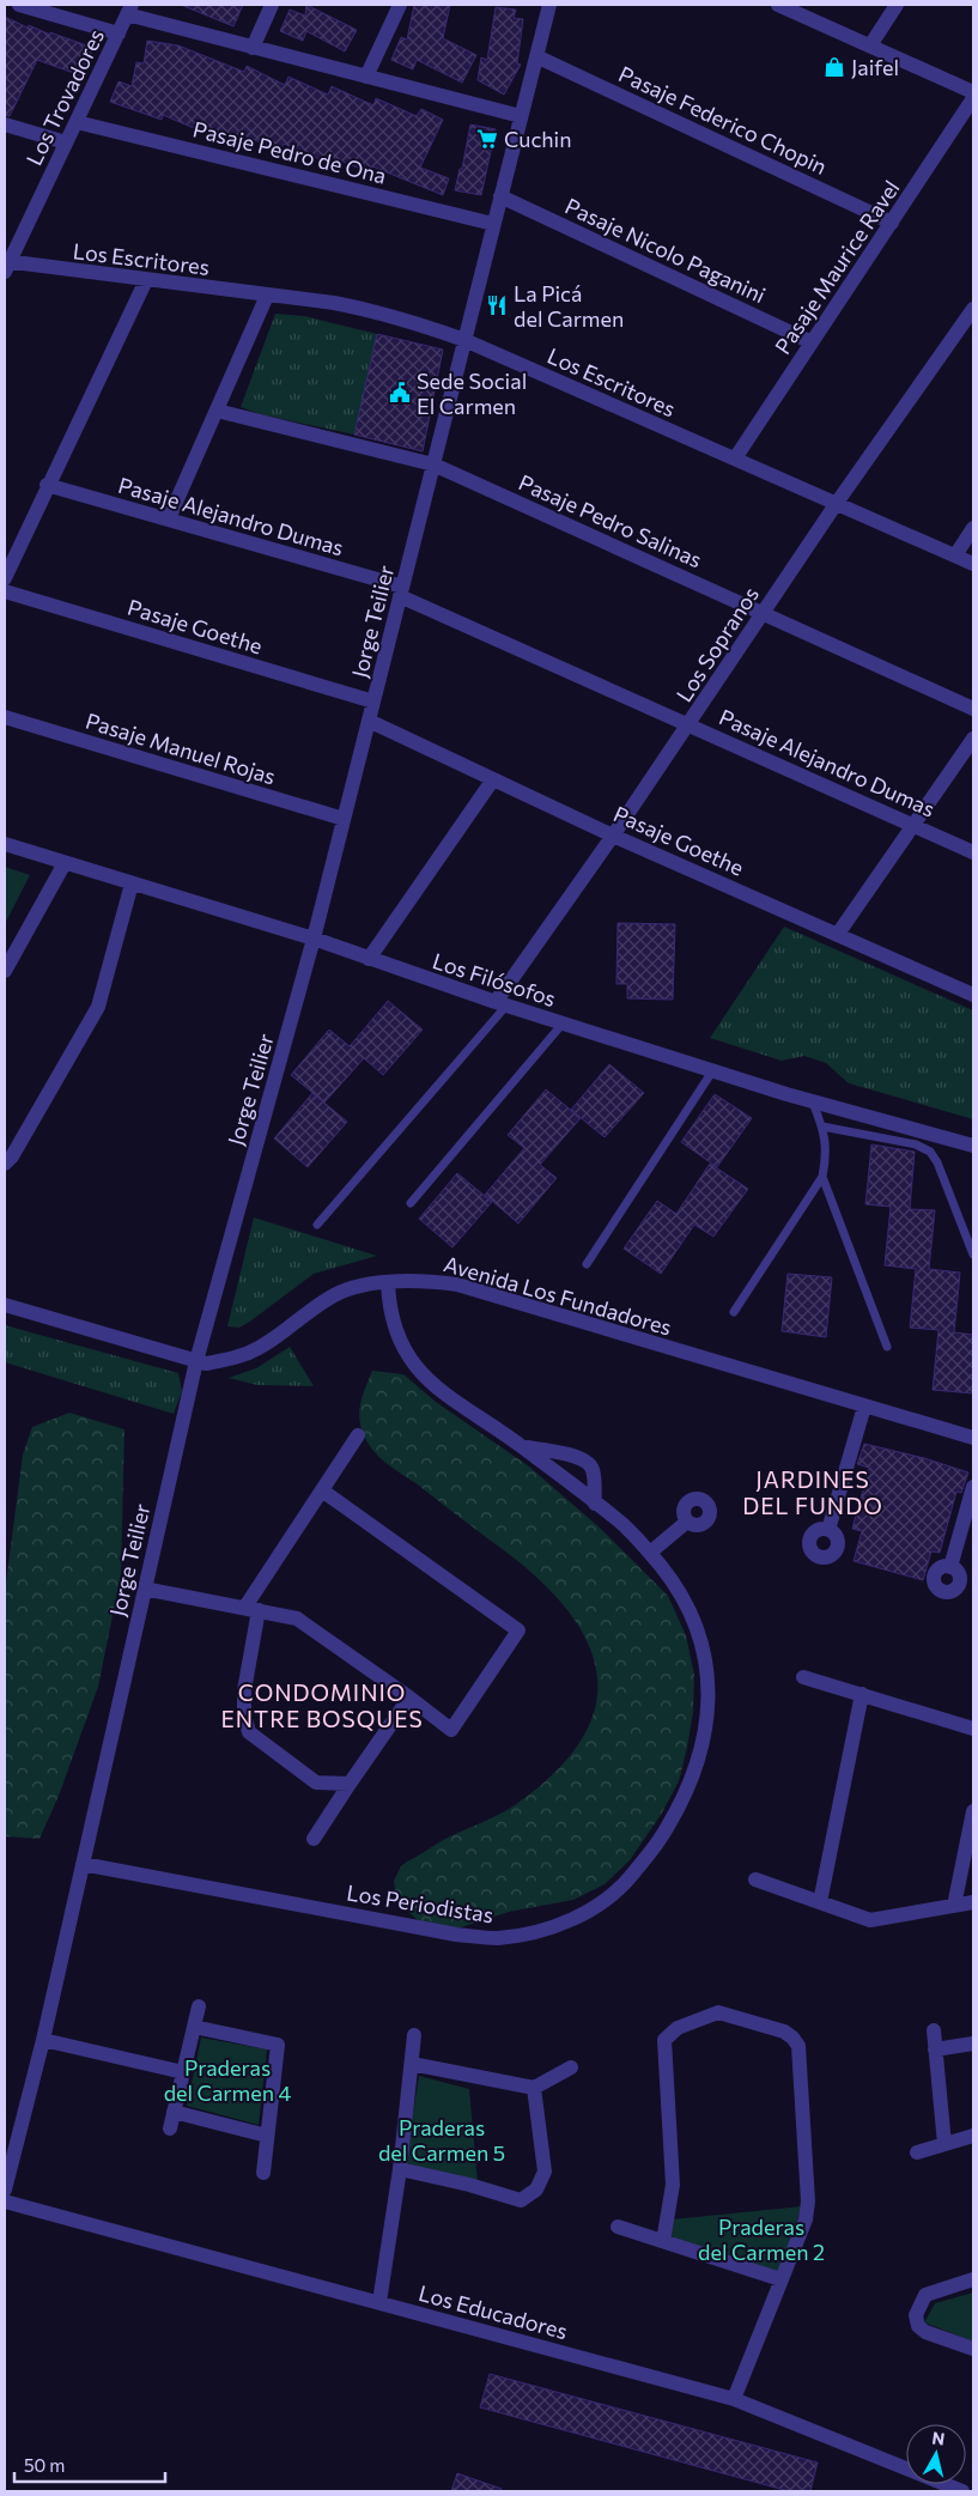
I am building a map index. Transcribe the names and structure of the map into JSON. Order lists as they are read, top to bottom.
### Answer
{
  "streets": {
    "street": [
      "Los Trovadores",
      "Pasaje Federico Chopin",
      "Pasaje Pedro de Ona",
      "Pasaje Nicolo Paganini",
      "Los Escritores",
      "Pasaje Maurice Ravel",
      "Pasaje Alejandro Dumas",
      "Pasaje Pedro Salinas",
      "Jorge Teilier",
      "Pasaje Goethe",
      "Los Sopranos",
      "Pasaje Manuel Rojas",
      "Los Filósofos",
      "Avenida Los Fundadores",
      "Los Periodistas",
      "Los Educadores"
    ]
  },
  "crossings": [
    ["Los Trovadores", "Pasaje Pedro de Ona"],
    ["Los Trovadores", "Los Escritores"],
    ["Pasaje Federico Chopin", "Pasaje Maurice Ravel"],
    ["Pasaje Federico Chopin", "Jorge Teilier"],
    ["Pasaje Pedro de Ona", "Jorge Teilier"],
    ["Pasaje Nicolo Paganini", "Pasaje Maurice Ravel"],
    ["Pasaje Nicolo Paganini", "Jorge Teilier"],
    ["Los Escritores", "Pasaje Maurice Ravel"],
    ["Los Escritores", "Jorge Teilier"],
    ["Los Escritores", "Los Sopranos"],
    ["Pasaje Alejandro Dumas", "Jorge Teilier"],
    ["Pasaje Alejandro Dumas", "Los Sopranos"],
    ["Pasaje Pedro Salinas", "Jorge Teilier"],
    ["Pasaje Pedro Salinas", "Los Sopranos"],
    ["Jorge Teilier", "Pasaje Goethe"],
    ["Jorge Teilier", "Pasaje Manuel Rojas"],
    ["Jorge Teilier", "Los Filósofos"],
    ["Jorge Teilier", "Avenida Los Fundadores"],
    ["Jorge Teilier", "Los Periodistas"],
    ["Pasaje Goethe", "Los Sopranos"],
    ["Los Sopranos", "Los Filósofos"],
    ["Avenida Los Fundadores", "Los Periodistas"]
  ],
  "districts": ["JARDINES DEL FUNDO", "CONDOMINIO ENTRE BOSQUES"],
  "parks": ["Praderas del Carmen 4", "Praderas del Carmen 5", "Praderas del Carmen 2"],
  "places": {
    "shop": ["Jaifel"],
    "supermarket": ["Cuchin"],
    "restaurant": ["La Picá del Carmen"],
    "public building": ["Sede Social El Carmen"]
  },
  "scale_bar": "50 m",
  "north": "top"
}
